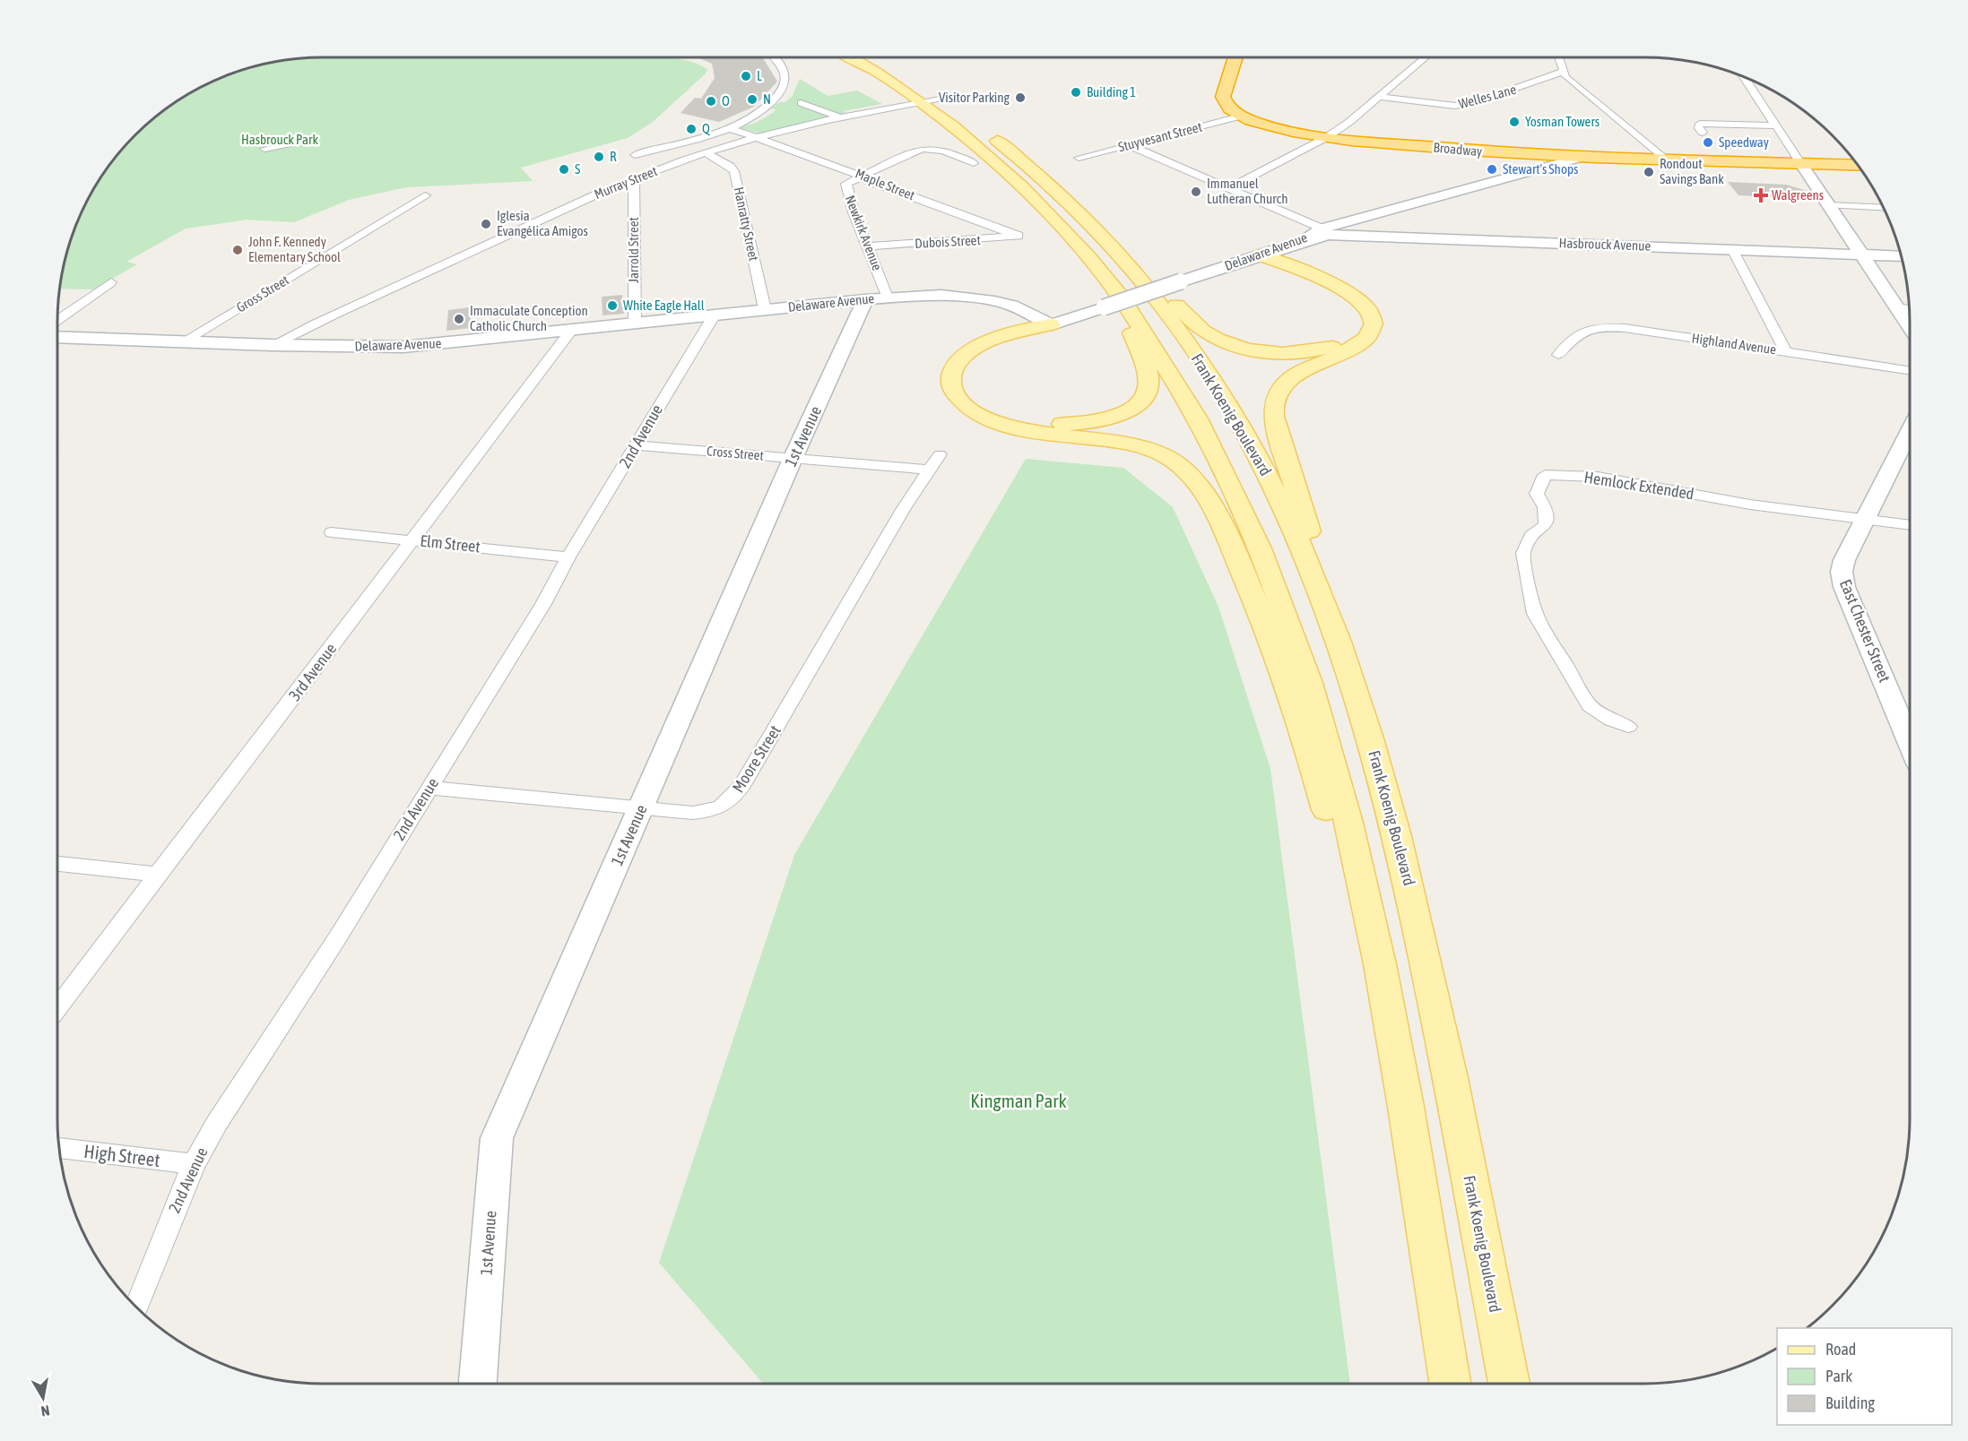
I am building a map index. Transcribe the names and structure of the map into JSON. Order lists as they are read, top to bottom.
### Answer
{
  "streets": {
    "highway": ["Broadway"],
    "main road": [
      "Hasbrouck Avenue",
      "Delaware Avenue",
      "Frank Koenig Boulevard",
      "1st Avenue",
      "East Chester Street"
    ],
    "street": [
      "Welles Lane",
      "Stuyvesant Street",
      "Murray Street",
      "Maple Street",
      "Hanratty Street",
      "Newkirk Avenue",
      "Dubois Street",
      "Jarrold Street",
      "Gross Street",
      "Highland Avenue",
      "2nd Avenue",
      "Cross Street",
      "Hemlock Extended",
      "Elm Street",
      "3rd Avenue",
      "Moore Street",
      "High Street"
    ]
  },
  "crossings": [
    ["Stuyvesant Street", "Broadway"],
    ["Broadway", "Delaware Avenue"],
    ["Murray Street", "Maple Street"],
    ["Murray Street", "Hanratty Street"],
    ["Murray Street", "Jarrold Street"],
    ["Murray Street", "Delaware Avenue"],
    ["Murray Street", "Frank Koenig Boulevard"],
    ["Maple Street", "Newkirk Avenue"],
    ["Maple Street", "Dubois Street"],
    ["Hanratty Street", "Delaware Avenue"],
    ["Newkirk Avenue", "Dubois Street"],
    ["Newkirk Avenue", "Delaware Avenue"],
    ["Newkirk Avenue", "1st Avenue"],
    ["Hasbrouck Avenue", "Delaware Avenue"],
    ["Jarrold Street", "Delaware Avenue"],
    ["Delaware Avenue", "Gross Street"],
    ["Delaware Avenue", "Frank Koenig Boulevard"],
    ["Delaware Avenue", "2nd Avenue"],
    ["Delaware Avenue", "1st Avenue"],
    ["Delaware Avenue", "3rd Avenue"],
    ["2nd Avenue", "Cross Street"],
    ["2nd Avenue", "Elm Street"],
    ["2nd Avenue", "Moore Street"],
    ["2nd Avenue", "High Street"],
    ["1st Avenue", "Cross Street"],
    ["1st Avenue", "Moore Street"],
    ["Cross Street", "Moore Street"],
    ["Hemlock Extended", "East Chester Street"],
    ["Elm Street", "3rd Avenue"]
  ],
  "parks": ["Hasbrouck Park", "Kingman Park"],
  "places": {
    "other": [
      "L",
      "Building 1",
      "Visitor Parking",
      "N",
      "O",
      "Yosman Towers",
      "Q",
      "Speedway",
      "R",
      "S",
      "Stewart's Shops",
      "Rondout Savings Bank",
      "Immanuel Lutheran Church",
      "Iglesia Evangélica Amigos",
      "John F. Kennedy Elementary School",
      "White Eagle Hall",
      "Immaculate Conception Catholic Church"
    ],
    "health": ["Walgreens"]
  },
  "legend": ["Road", "Park", "Building"],
  "north": "bottom"
}
